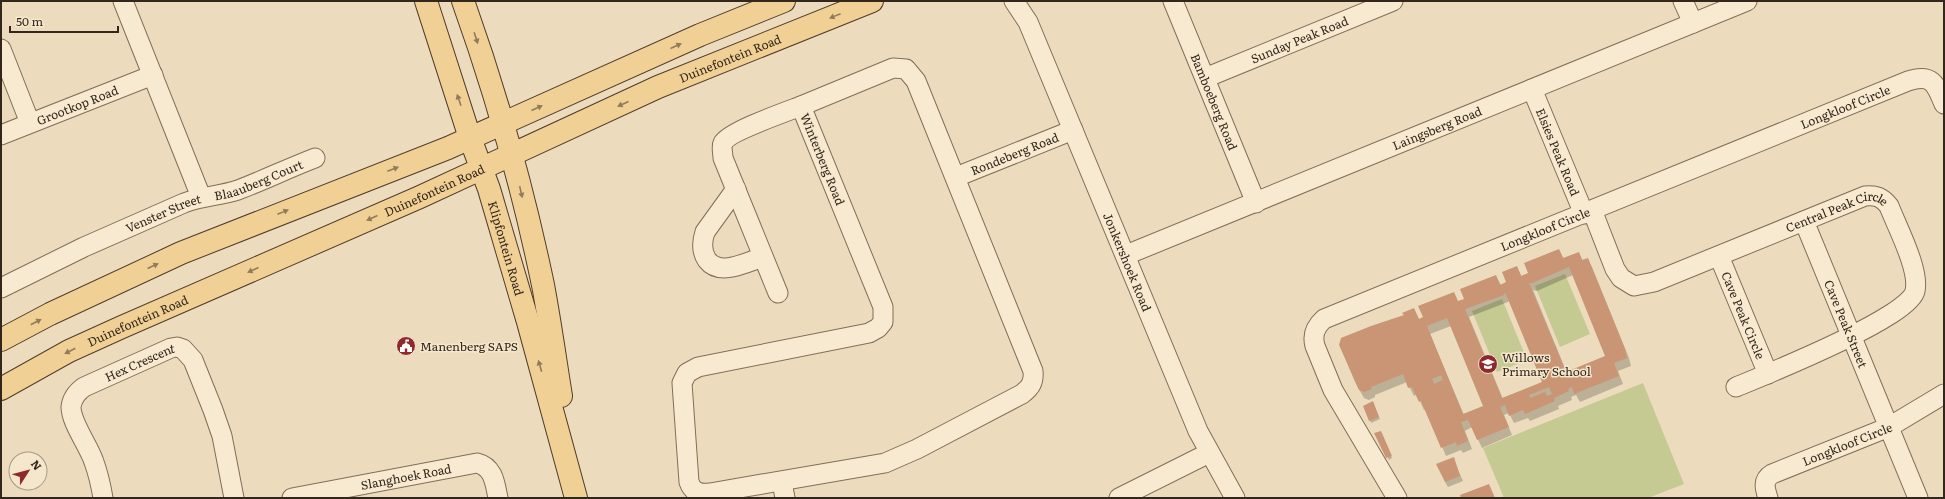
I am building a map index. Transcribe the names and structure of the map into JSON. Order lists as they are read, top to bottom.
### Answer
{
  "streets": {
    "main road": ["Duinefontein Road", "Klipfontein Road"],
    "street": [
      "Sunday Peak Road",
      "Bamboeberg Road",
      "Grootkop Road",
      "Longkloof Circle",
      "Laingsberg Road",
      "Elsies Peak Road",
      "Rondeberg Road",
      "Winterberg Road",
      "Blaauberg Court",
      "Venster Street",
      "Central Peak Circle",
      "Jonkershoek Road",
      "Cave Peak Circle",
      "Cave Peak Street",
      "Hex Crescent",
      "Slanghoek Road"
    ]
  },
  "crossings": [
    ["Sunday Peak Road", "Bamboeberg Road"],
    ["Duinefontein Road", "Klipfontein Road"],
    ["Bamboeberg Road", "Laingsberg Road"],
    ["Grootkop Road", "Venster Street"],
    ["Longkloof Circle", "Elsies Peak Road"],
    ["Longkloof Circle", "Central Peak Circle"],
    ["Longkloof Circle", "Cave Peak Street"],
    ["Laingsberg Road", "Elsies Peak Road"],
    ["Laingsberg Road", "Jonkershoek Road"],
    ["Elsies Peak Road", "Central Peak Circle"],
    ["Rondeberg Road", "Winterberg Road"],
    ["Rondeberg Road", "Jonkershoek Road"],
    ["Blaauberg Court", "Venster Street"],
    ["Central Peak Circle", "Cave Peak Circle"],
    ["Central Peak Circle", "Cave Peak Street"]
  ],
  "places": {
    "public building": ["Manenberg SAPS"],
    "school or university": ["Willows Primary School"]
  },
  "scale_bar": "50 m",
  "north": "top right"
}
